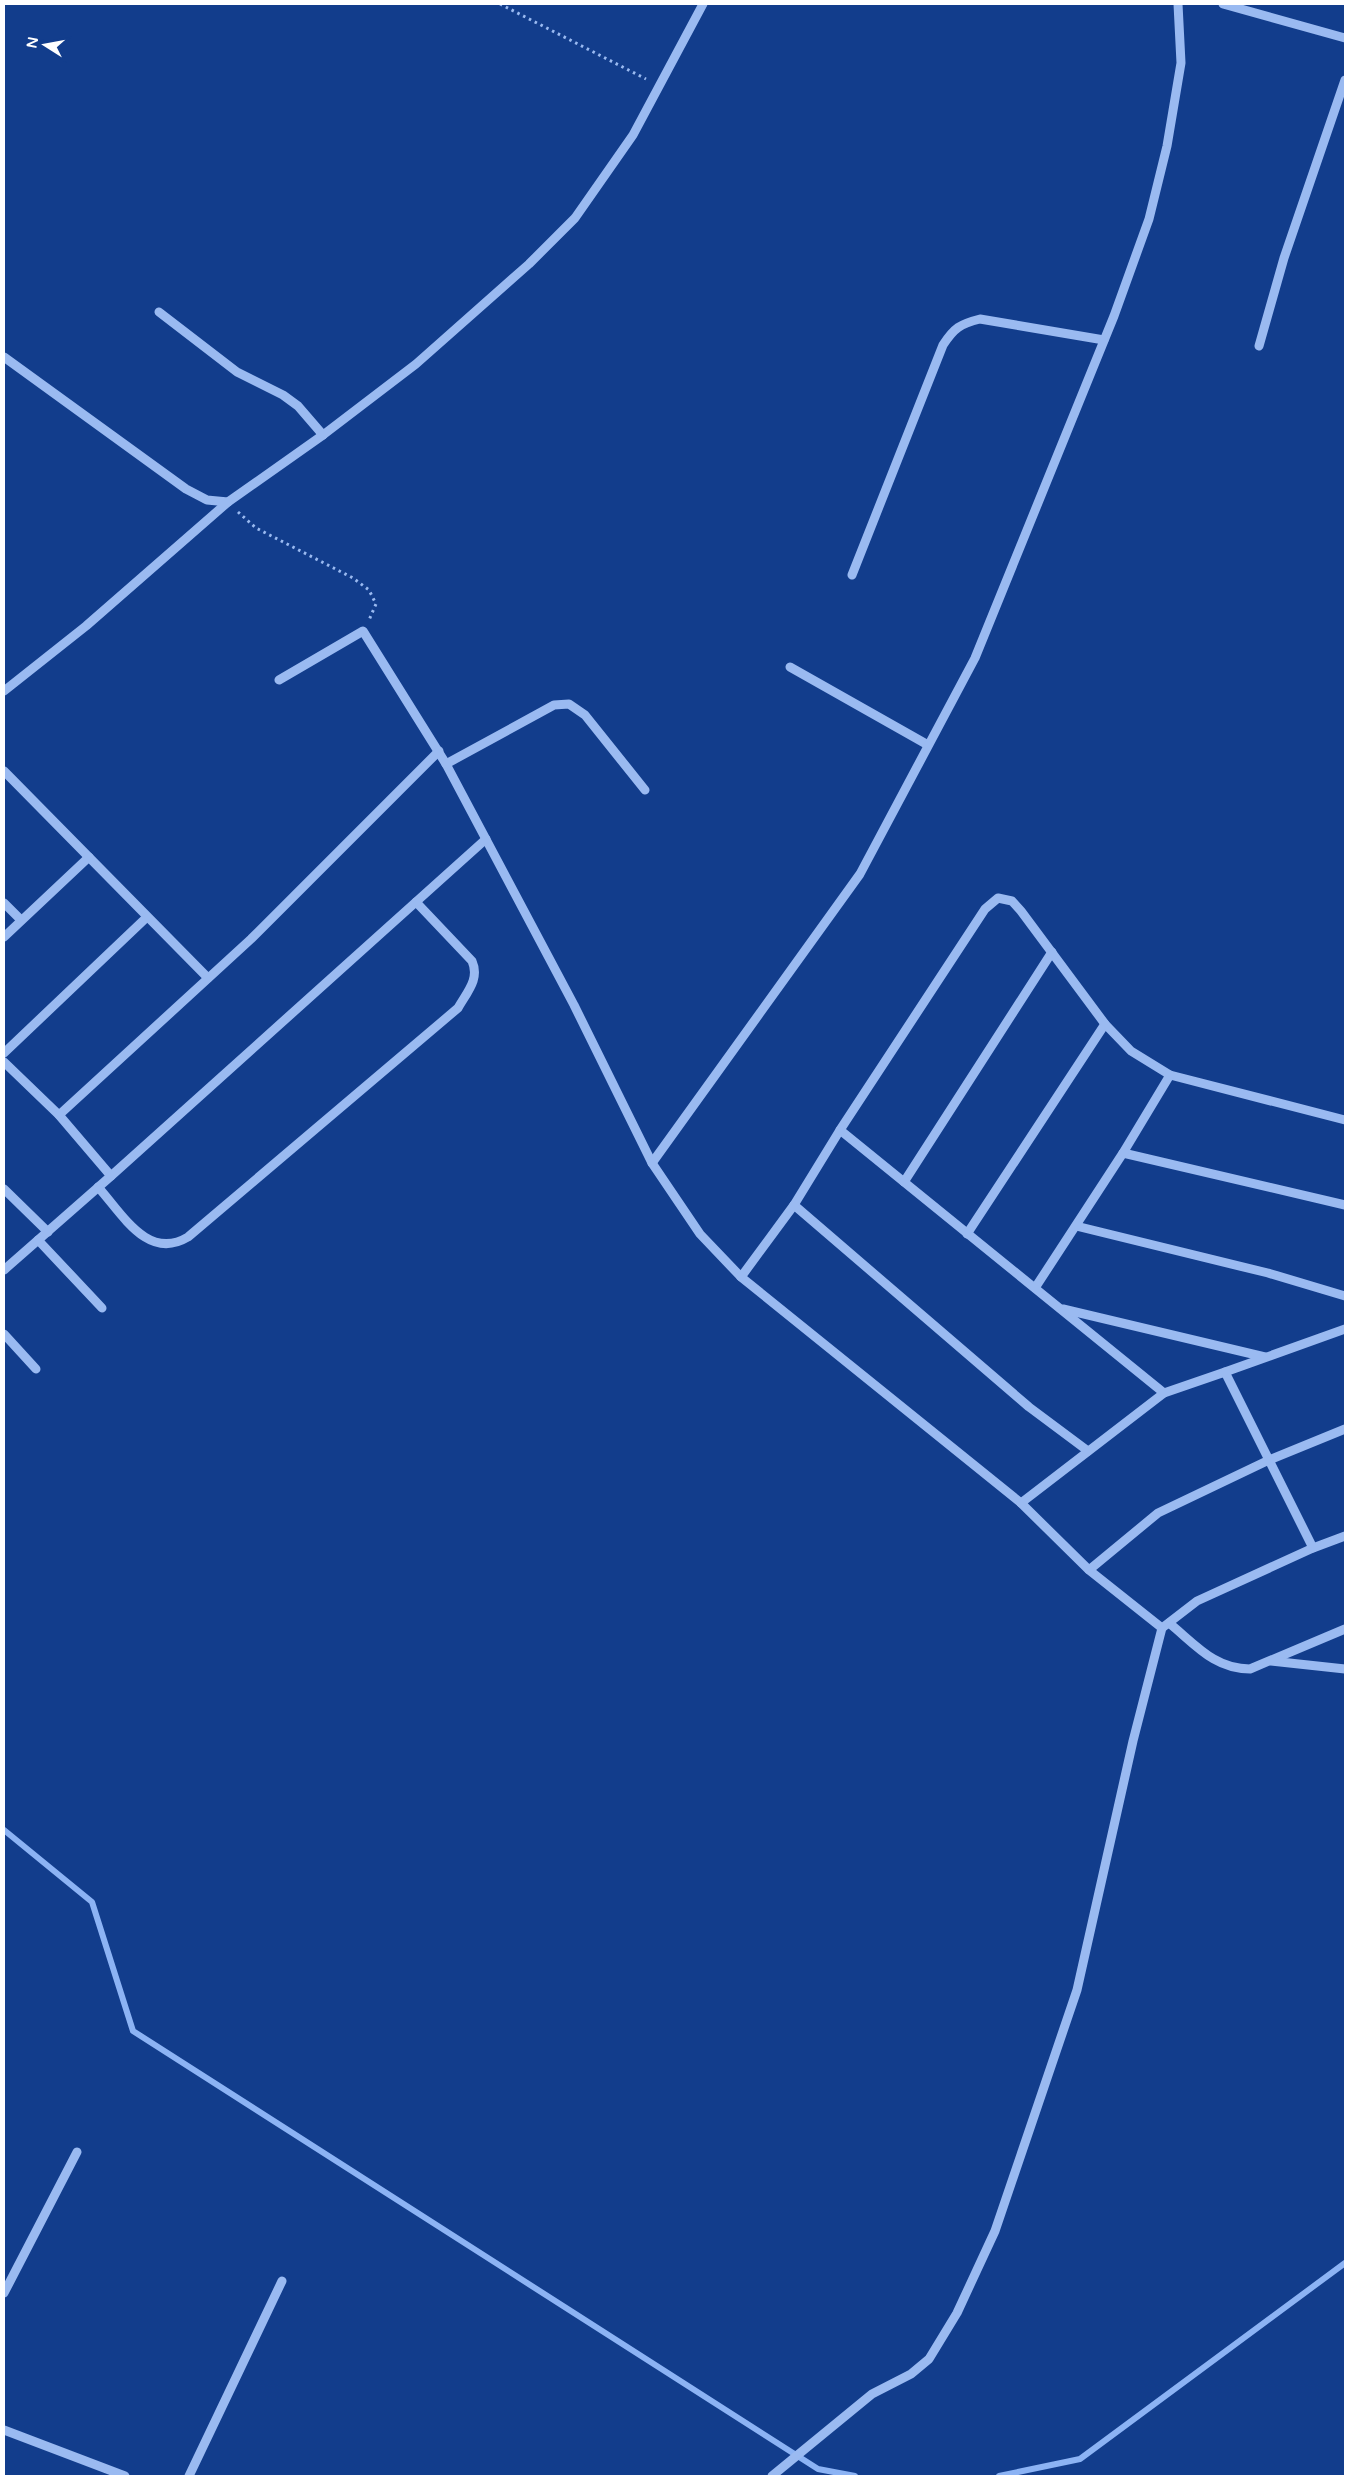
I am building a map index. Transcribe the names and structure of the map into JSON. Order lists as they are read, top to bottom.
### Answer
{
  "north": "left"
}
